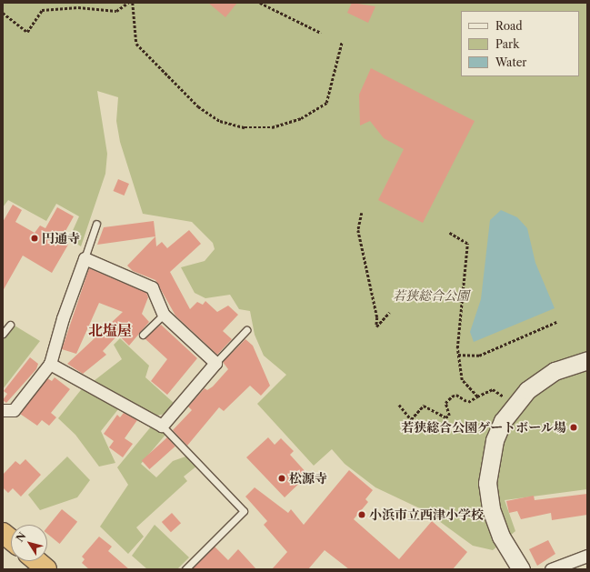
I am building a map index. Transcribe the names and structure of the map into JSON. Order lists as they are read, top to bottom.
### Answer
{
  "districts": ["北塩屋"],
  "parks": ["若狭総合公園"],
  "places": [
    "円通寺",
    "若狭総合公園ゲートボール場",
    "松源寺",
    "小浜市立西津小学校"
  ],
  "legend": ["Road", "Park", "Water"],
  "north": "top left"
}
